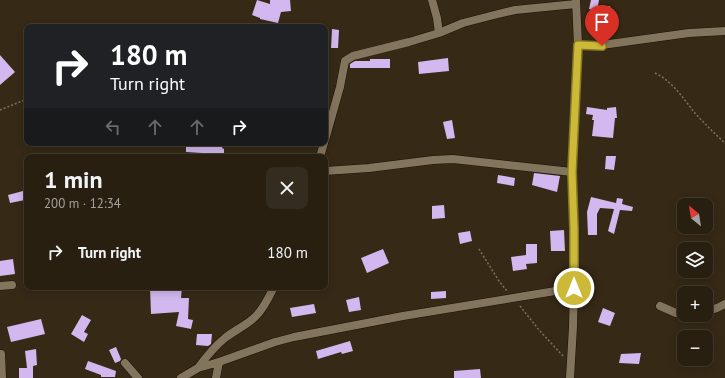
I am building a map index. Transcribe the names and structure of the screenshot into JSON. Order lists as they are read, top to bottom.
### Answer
{
  "north": "top left",
  "page": {
    "turn": ["180 m", "Turn right"],
    "heading": ["1 min", "200 m · 12:34"],
    "map_buttons": ["+", "−"],
    "list": [
      {
        "name": "Turn right",
        "value": "180 m"
      }
    ]
  }
}
